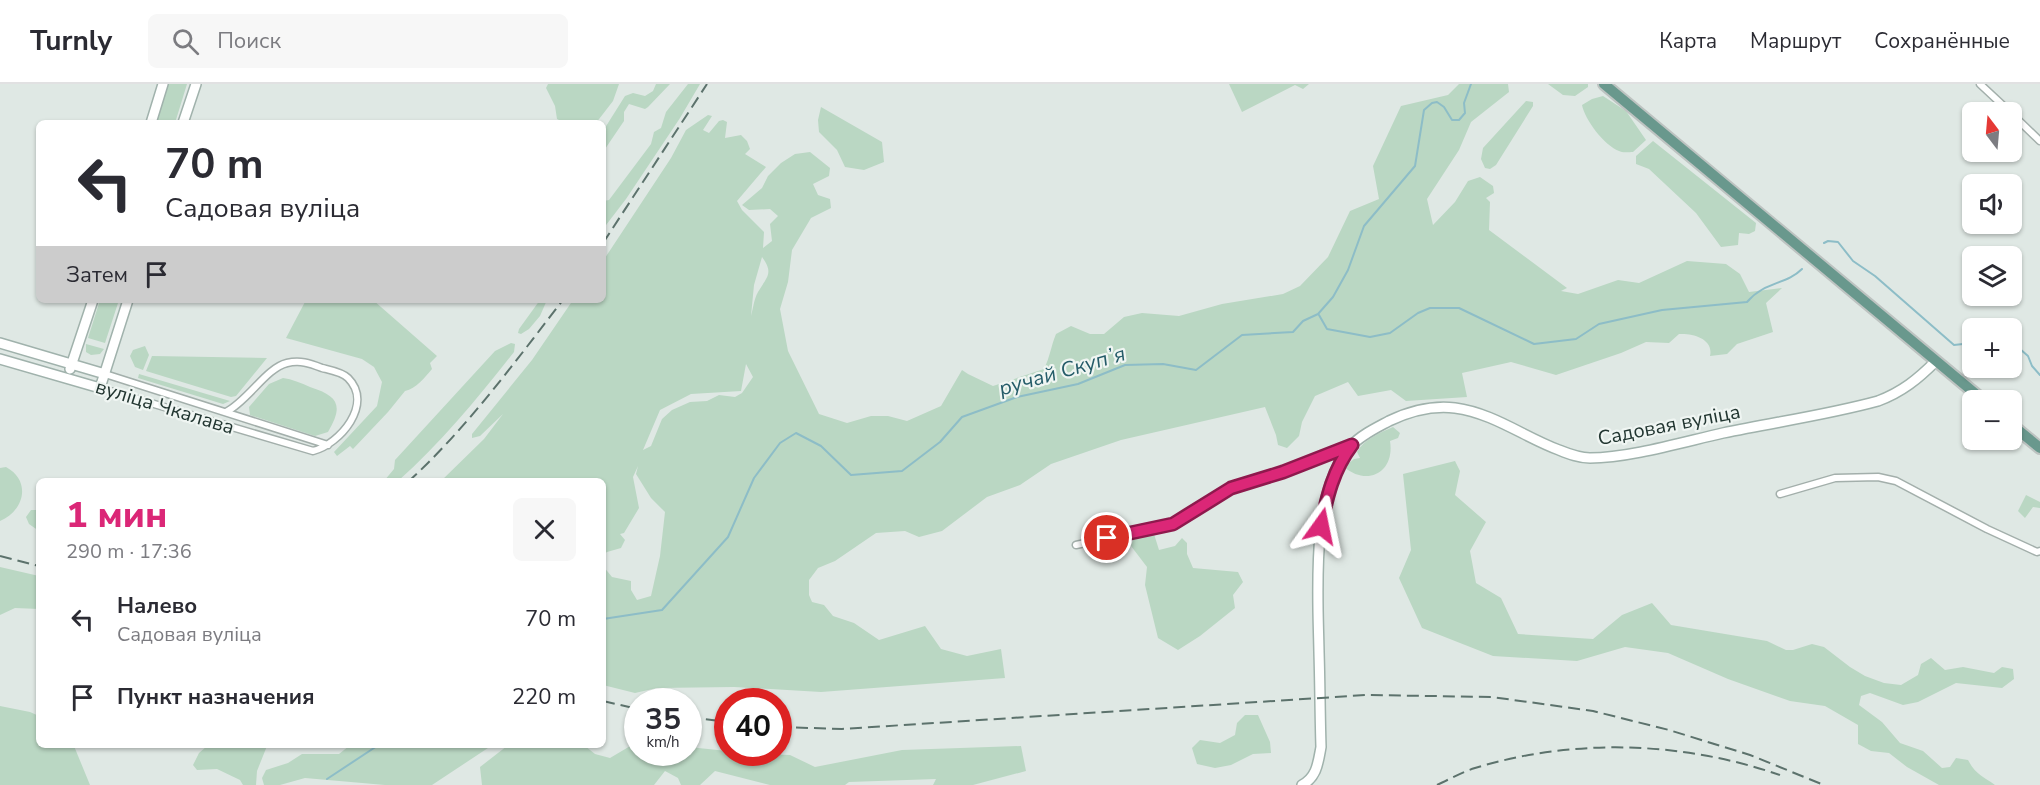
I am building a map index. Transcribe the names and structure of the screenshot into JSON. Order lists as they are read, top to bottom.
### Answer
{
  "streets": {
    "street": ["вуліца Чкалава", "Садовая вуліца"]
  },
  "water": ["ручай Скупʼя"],
  "north": "top",
  "page": {
    "header": "Turnly",
    "search": "Поиск",
    "nav": ["Карта", "Маршрут", "Сохранённые"],
    "map_buttons": ["+", "−"],
    "turn": ["70 m", "Садовая вуліца"],
    "then": "Затем",
    "heading": ["1 мин", "290 m · 17:36"],
    "list": [
      {
        "name": "Налево",
        "note": "Садовая вуліца",
        "value": "70 m"
      },
      {
        "name": "Пункт назначения",
        "value": "220 m"
      }
    ],
    "speed": "35 km/h",
    "limit": "40"
  }
}
